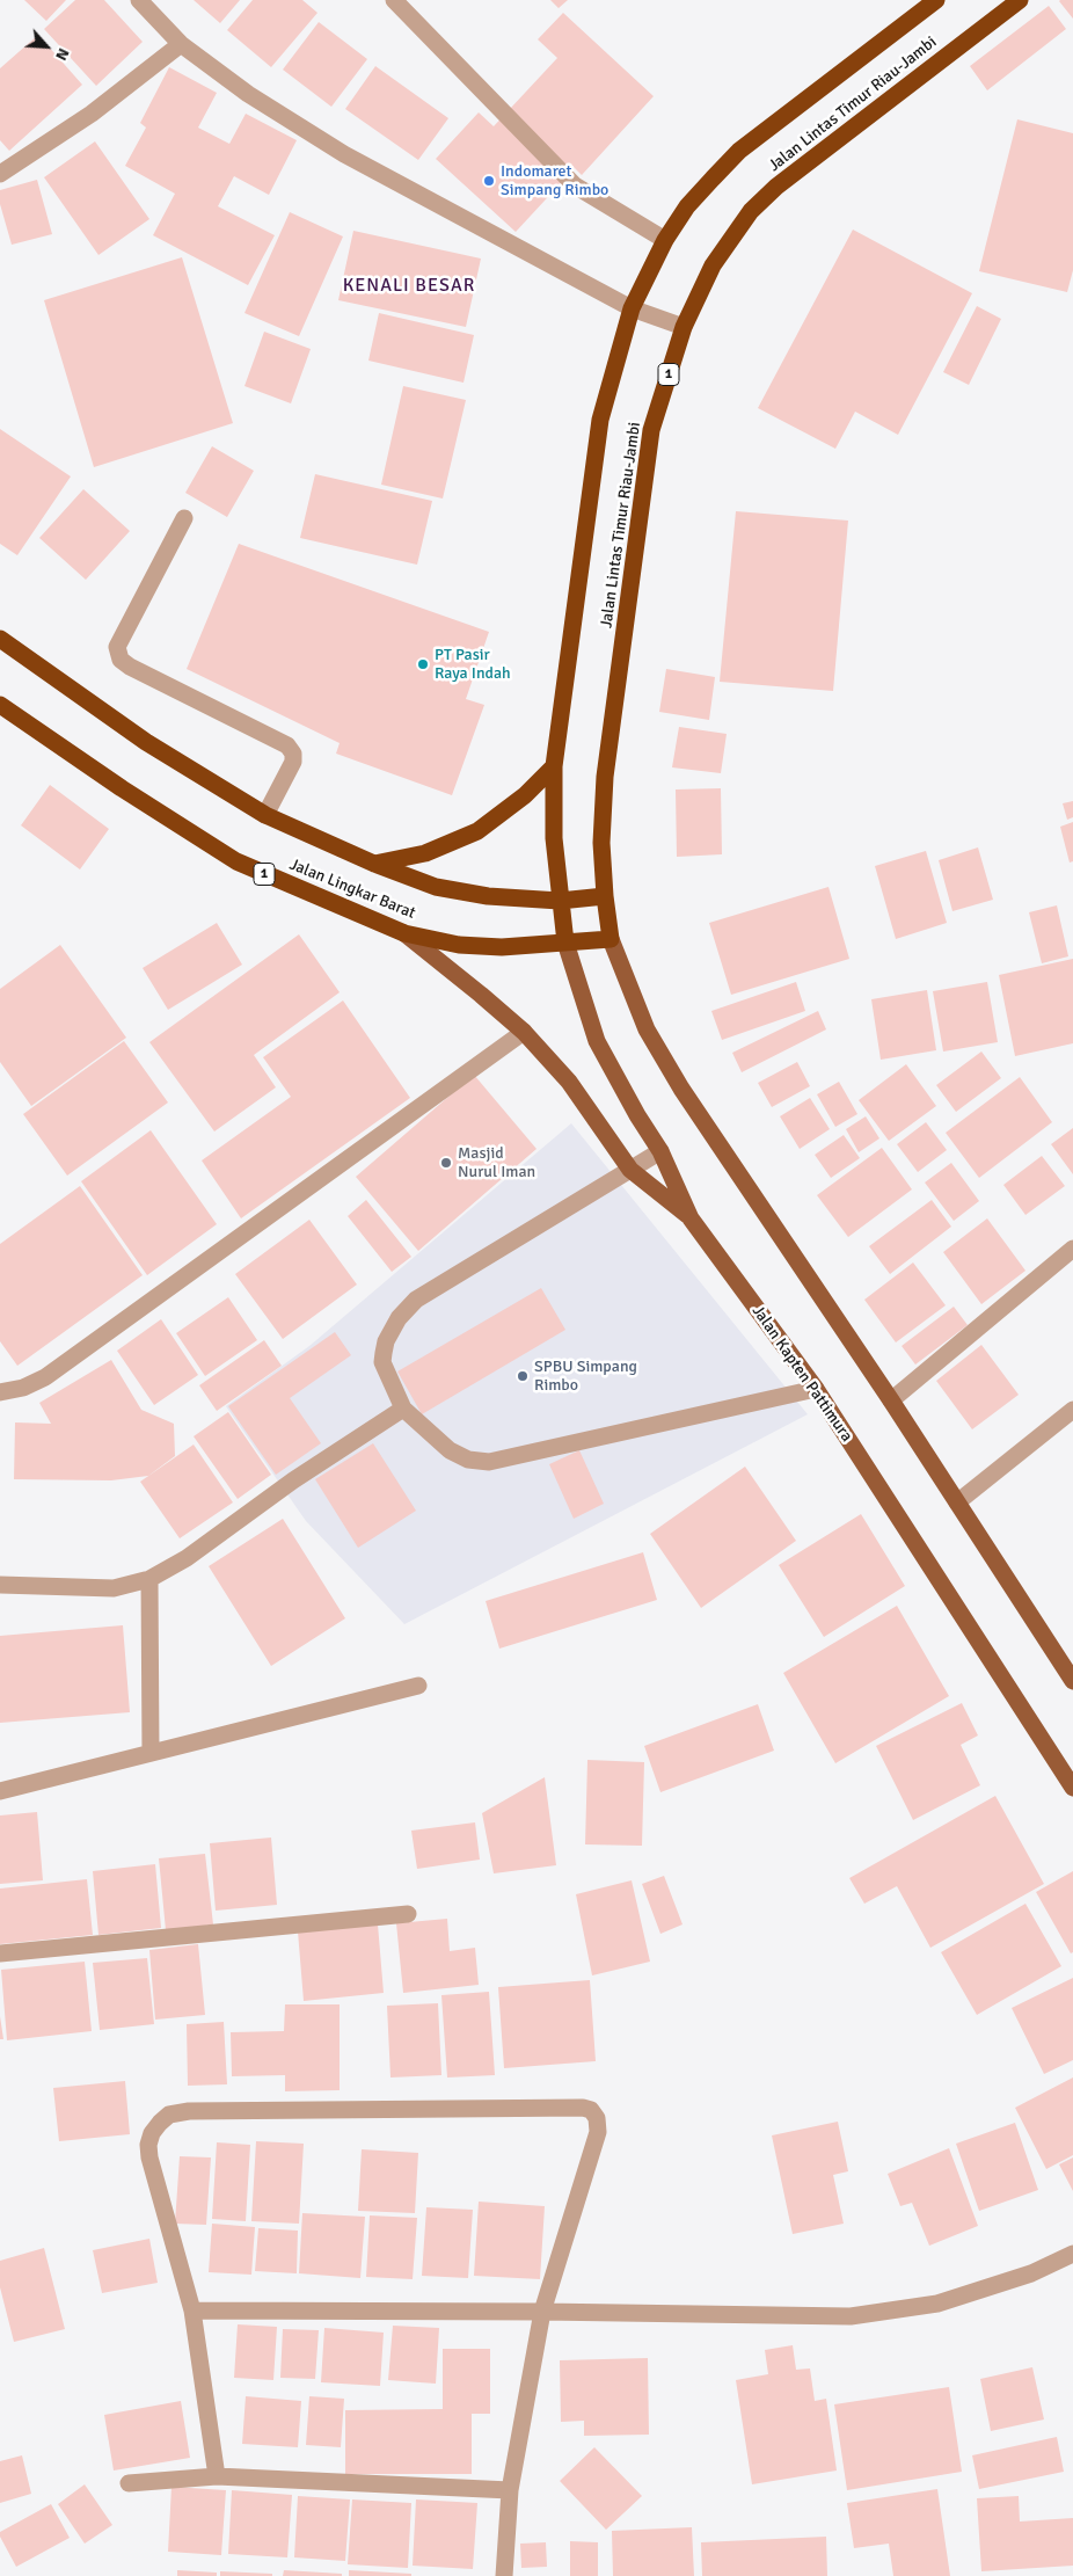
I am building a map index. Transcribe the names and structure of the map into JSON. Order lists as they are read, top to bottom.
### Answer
{
  "streets": {
    "highway": ["Jalan Lintas Timur Riau-Jambi", "1", "Jalan Lingkar Barat"],
    "main road": ["Jalan Kapten Pattimura"]
  },
  "crossings": [
    ["Jalan Lintas Timur Riau-Jambi", "1"],
    ["Jalan Lintas Timur Riau-Jambi", "Jalan Lingkar Barat"],
    ["Jalan Lintas Timur Riau-Jambi", "Jalan Kapten Pattimura"],
    ["1", "Jalan Lingkar Barat"],
    ["1", "Jalan Kapten Pattimura"],
    ["Jalan Lingkar Barat", "Jalan Kapten Pattimura"]
  ],
  "districts": ["KENALI BESAR"],
  "places": [
    "Indomaret Simpang Rimbo",
    "PT Pasir Raya Indah",
    "Masjid Nurul Iman",
    "SPBU Simpang Rimbo"
  ],
  "north": "bottom right"
}
